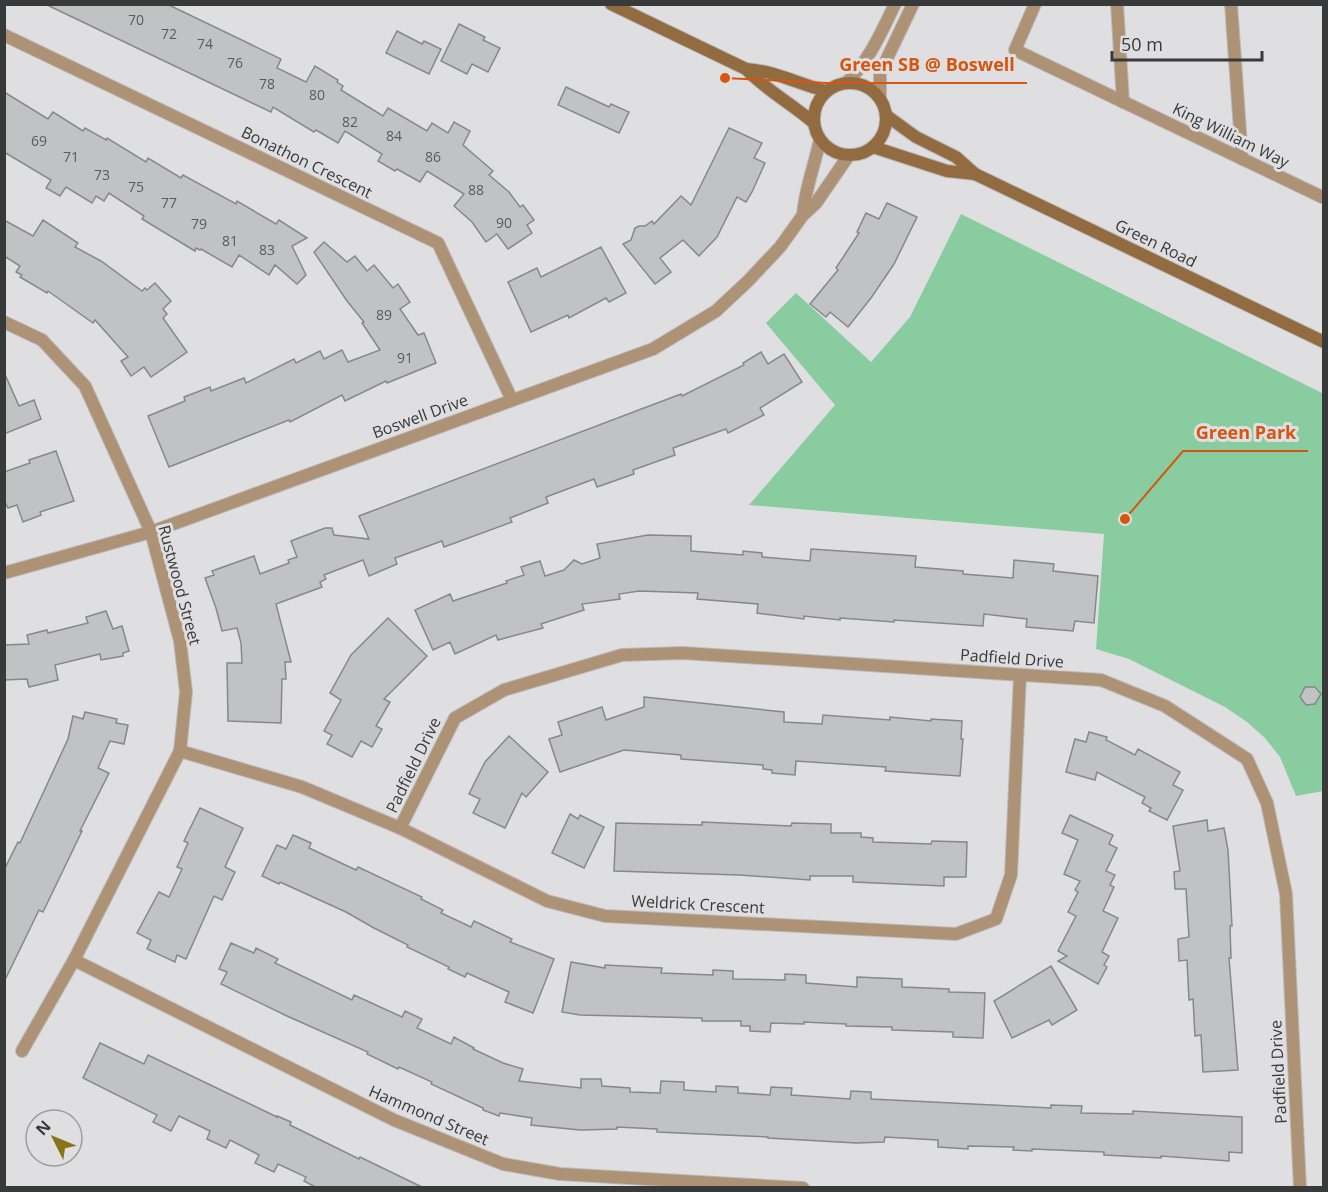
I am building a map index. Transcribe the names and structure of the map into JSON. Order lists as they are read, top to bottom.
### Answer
{
  "streets": {
    "street": [
      "King William Way",
      "Bonathon Crescent",
      "Green Road",
      "Boswell Drive",
      "Rustwood Street",
      "Padfield Drive",
      "Weldrick Crescent",
      "Hammond Street"
    ]
  },
  "crossings": [
    ["Bonathon Crescent", "Boswell Drive"],
    ["Green Road", "Boswell Drive"],
    ["Boswell Drive", "Rustwood Street"],
    ["Rustwood Street", "Weldrick Crescent"],
    ["Rustwood Street", "Hammond Street"],
    ["Padfield Drive", "Weldrick Crescent"]
  ],
  "places": ["Green SB @ Boswell", "Green Park"],
  "house_numbers": [
    "70",
    "72",
    "74",
    "76",
    "78",
    "80",
    "82",
    "84",
    "69",
    "71",
    "86",
    "73",
    "75",
    "88",
    "77",
    "90",
    "79",
    "81",
    "83",
    "89",
    "91"
  ],
  "scale_bar": "50 m",
  "north": "top left"
}
